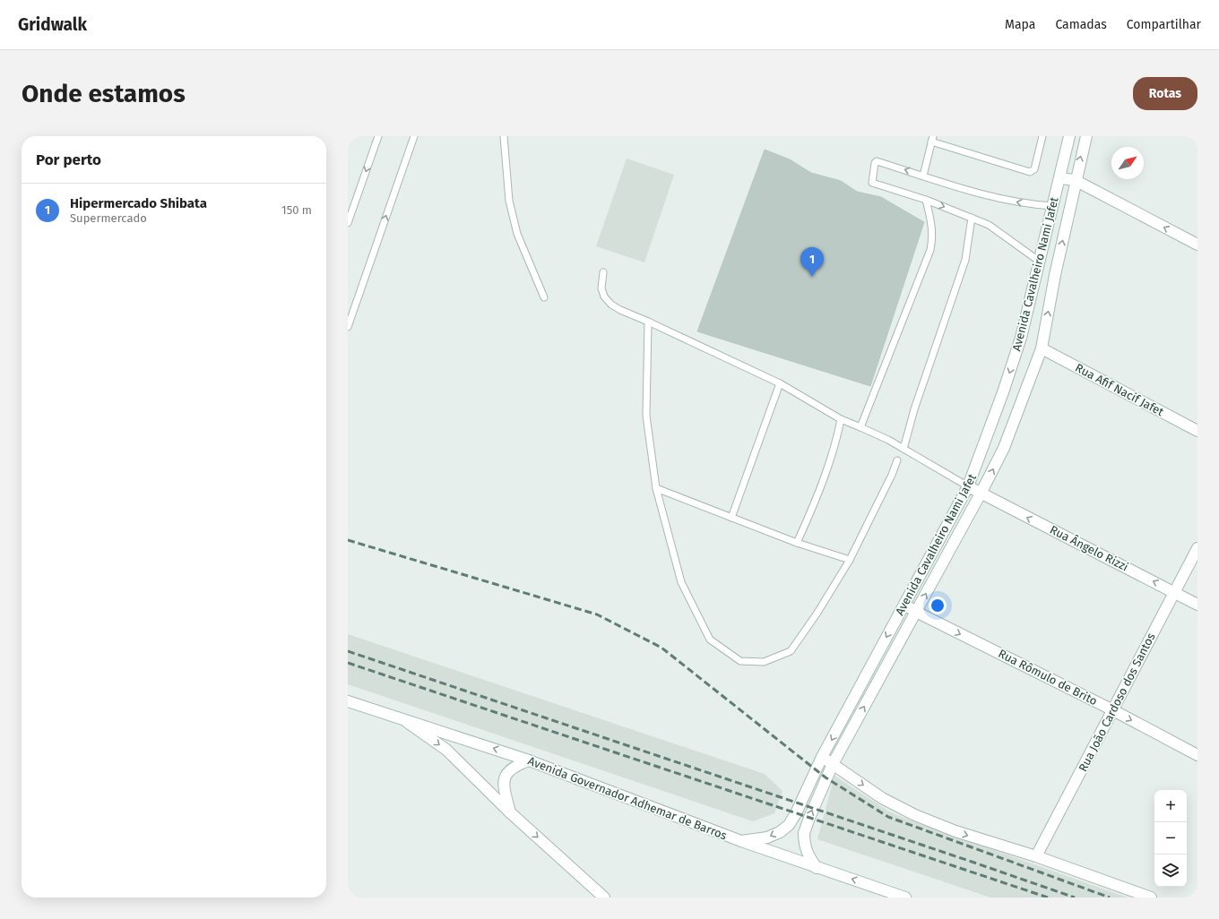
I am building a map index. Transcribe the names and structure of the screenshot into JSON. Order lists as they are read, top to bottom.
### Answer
{
  "streets": {
    "main road": [
      "Avenida Cavalheiro Nami Jafet",
      "Rua Afif Nacif Jafet",
      "Rua Ângelo Rizzi",
      "Rua Rômulo de Brito",
      "Rua João Cardoso dos Santos",
      "Avenida Governador Adhemar de Barros"
    ]
  },
  "crossings": [
    ["Avenida Cavalheiro Nami Jafet", "Rua Afif Nacif Jafet"],
    ["Avenida Cavalheiro Nami Jafet", "Rua Ângelo Rizzi"],
    ["Avenida Cavalheiro Nami Jafet", "Rua Rômulo de Brito"],
    ["Avenida Cavalheiro Nami Jafet", "Avenida Governador Adhemar de Barros"],
    ["Rua Ângelo Rizzi", "Rua João Cardoso dos Santos"],
    ["Rua Rômulo de Brito", "Rua João Cardoso dos Santos"]
  ],
  "one_way": ["Rua Ângelo Rizzi", "Rua Rômulo de Brito"],
  "north": "top right",
  "page": {
    "header": "Gridwalk",
    "nav": ["Mapa", "Camadas", "Compartilhar"],
    "buttons": "Rotas",
    "title": "Onde estamos",
    "heading": "Por perto",
    "list": [
      {
        "mark": "1",
        "name": "Hipermercado Shibata",
        "note": "Supermercado",
        "value": "150 m"
      }
    ],
    "pins": "1",
    "map_buttons": ["+", "−"]
  }
}
